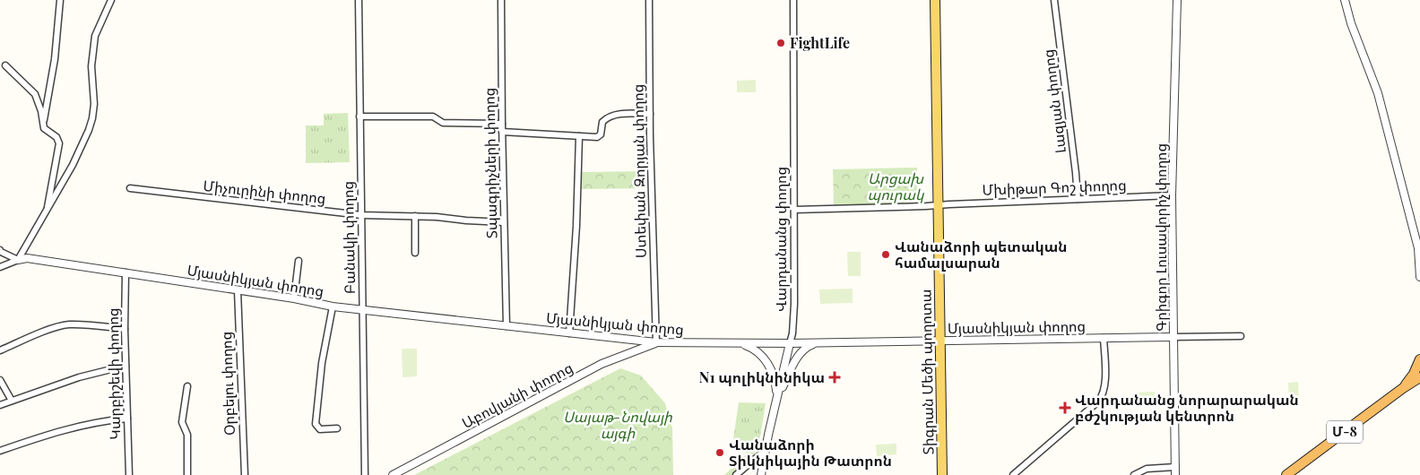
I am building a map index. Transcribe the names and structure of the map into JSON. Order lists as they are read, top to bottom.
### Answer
{
  "streets": {
    "highway": ["Մ-8"],
    "main road": ["Տիգրան Մեծի պողոտա"],
    "street": [
      "Լազյան փողոց",
      "Տպագրիչների փողոց",
      "Ստեփան Զորյան փողոց",
      "Մխիթար Գոշ փողոց",
      "Միչուրինի փողոց",
      "Բանակի փողոց",
      "Գրիգոր Լուսավորիչ փողոց",
      "Վարդանանց փողոց",
      "Մյասնիկյան փողոց",
      "Կարբիշեվի փողոց",
      "Օրբելու փողոց",
      "Աբովյանի փողոց"
    ]
  },
  "crossings": [
    ["Լազյան փողոց", "Մխիթար Գոշ փողոց"],
    ["Տպագրիչների փողոց", "Միչուրինի փողոց"],
    ["Տպագրիչների փողոց", "Մյասնիկյան փողոց"],
    ["Ստեփան Զորյան փողոց", "Մյասնիկյան փողոց"],
    ["Ստեփան Զորյան փողոց", "Աբովյանի փողոց"],
    ["Մխիթար Գոշ փողոց", "Գրիգոր Լուսավորիչ փողոց"],
    ["Մխիթար Գոշ փողոց", "Վարդանանց փողոց"],
    ["Մխիթար Գոշ փողոց", "Տիգրան Մեծի պողոտա"],
    ["Միչուրինի փողոց", "Բանակի փողոց"],
    ["Բանակի փողոց", "Մյասնիկյան փողոց"],
    ["Գրիգոր Լուսավորիչ փողոց", "Մյասնիկյան փողոց"],
    ["Վարդանանց փողոց", "Մյասնիկյան փողոց"],
    ["Մյասնիկյան փողոց", "Տիգրան Մեծի պողոտա"],
    ["Մյասնիկյան փողոց", "Կարբիշեվի փողոց"],
    ["Մյասնիկյան փողոց", "Օրբելու փողոց"],
    ["Մյասնիկյան փողոց", "Աբովյանի փողոց"]
  ],
  "parks": ["Արցախ պուրակ", "Սայաթ-Նովայի այգի"],
  "places": {
    "other": ["FightLife", "Վանաձորի պետական համալսարան", "Վանաձորի Տիկնիկային Թատրոն"],
    "health": ["N1 պոլիկնինիկա", "Վարդանանց նորարարական բժշկության կենտրոն"]
  }
}
